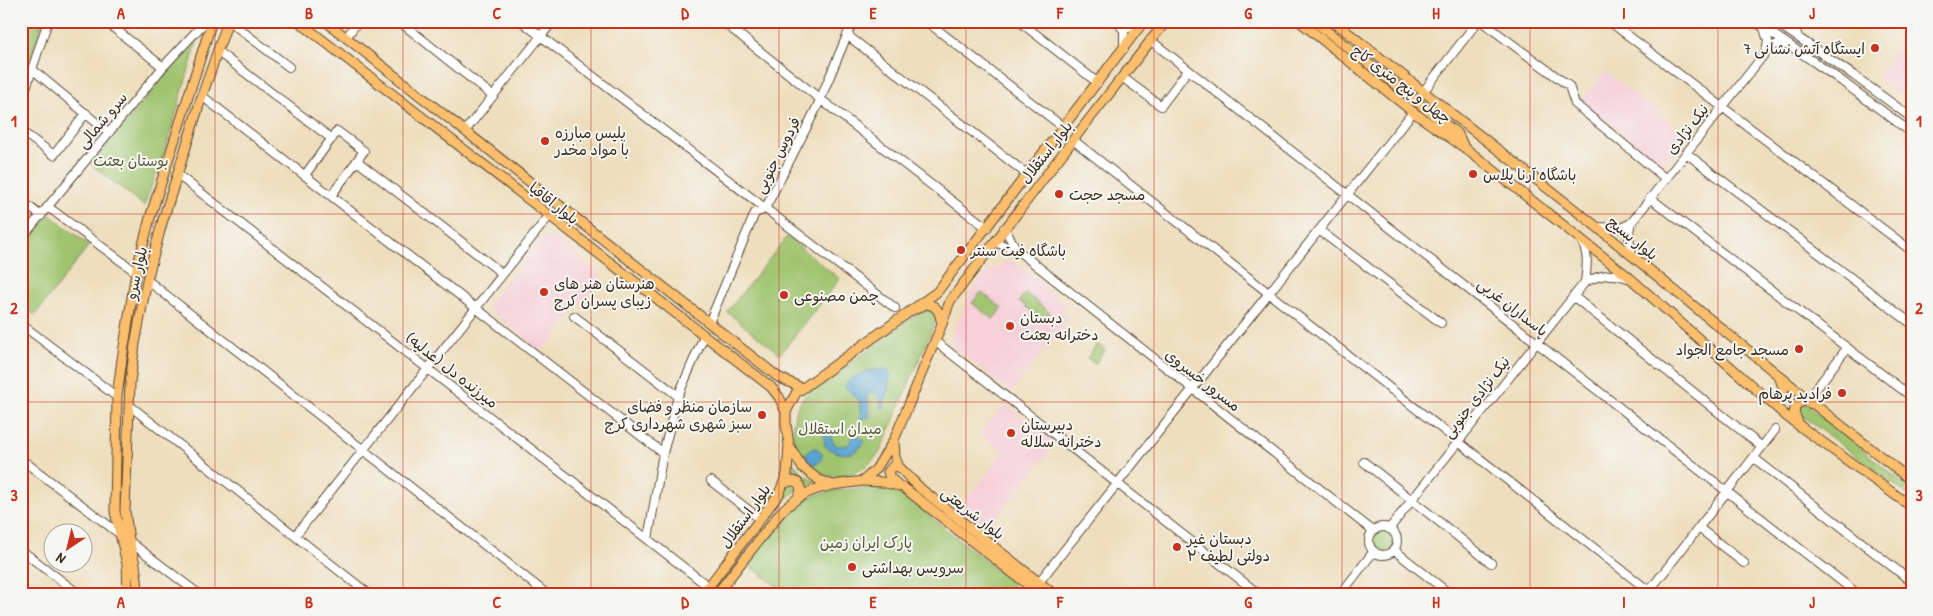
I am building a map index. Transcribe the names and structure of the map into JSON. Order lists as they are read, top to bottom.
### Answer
{
  "streets": {
    "main road": [
      "چهل و پنج متری کاج",
      "بلوار استقلال",
      "بلوار اقاقیا",
      "بلوار بسیج",
      "بلوار سرو",
      "بلوار شریعتی"
    ],
    "street": [
      "سرو شمالی",
      "نیک نژادی",
      "فردوس جنوبی",
      "پاسداران غربی",
      "میرزنده دل (عدلیه)",
      "مسرور خسروی",
      "نیک نژادی جنوبی"
    ]
  },
  "crossings": [
    ["بلوار استقلال", "پاسداران غربی"],
    ["بلوار استقلال", "میرزنده دل (عدلیه)"],
    ["فردوس جنوبی", "بلوار اقاقیا"],
    ["بلوار سرو", "میرزنده دل (عدلیه)"],
    ["پاسداران غربی", "نیک نژادی جنوبی"],
    ["مسرور خسروی", "نیک نژادی جنوبی"]
  ],
  "parks": ["بوستان بعثت", "میدان استقلال", "پارک ایران زمین"],
  "places": [
    "ایستگاه آتش نشانی 7",
    "پلیس مبارزه با مواد مخدر",
    "باشگاه آرنا پلاس",
    "مسجد حجت",
    "باشگاه فیت سنتر",
    "هنرستان هنر های زیبای پسران کرج",
    "چمن مصنوعی",
    "دبستان دخترانه بعثت",
    "مسجد جامع الجواد",
    "فرادید پرهام",
    "سازمان منظر و فضای سبز شهری شهرداری کرج",
    "دبیرستان دخترانه سلاله",
    "دبستان غیر دولتی لطیف ۲",
    "سرویس بهداشتی"
  ],
  "north": "bottom left",
  "grid": {
    "columns": [
      "A",
      "B",
      "C",
      "D",
      "E",
      "F",
      "G",
      "H",
      "I",
      "J"
    ],
    "rows": ["1", "2", "3"]
  }
}
